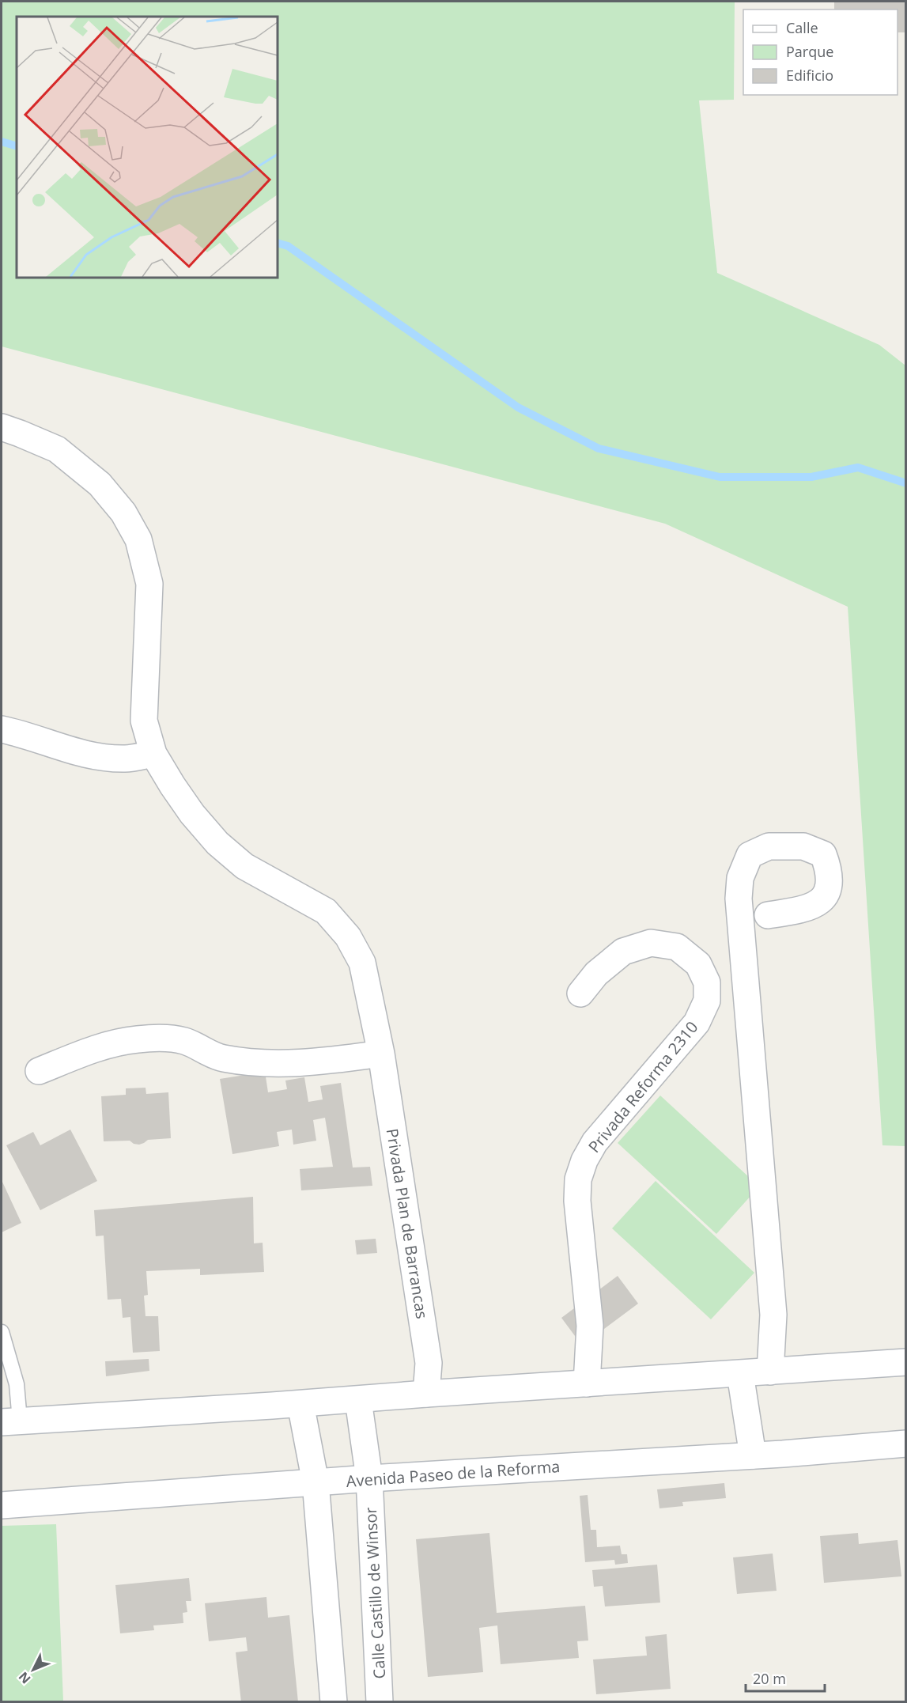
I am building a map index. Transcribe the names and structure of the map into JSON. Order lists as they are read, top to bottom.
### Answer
{
  "streets": {
    "street": [
      "Privada Reforma 2310",
      "Privada Plan de Barrancas",
      "Avenida Paseo de la Reforma",
      "Calle Castillo de Winsor"
    ]
  },
  "crossings": [
    ["Avenida Paseo de la Reforma", "Calle Castillo de Winsor"]
  ],
  "legend": ["Calle", "Parque", "Edificio"],
  "scale_bar": "20 m",
  "north": "bottom left"
}
